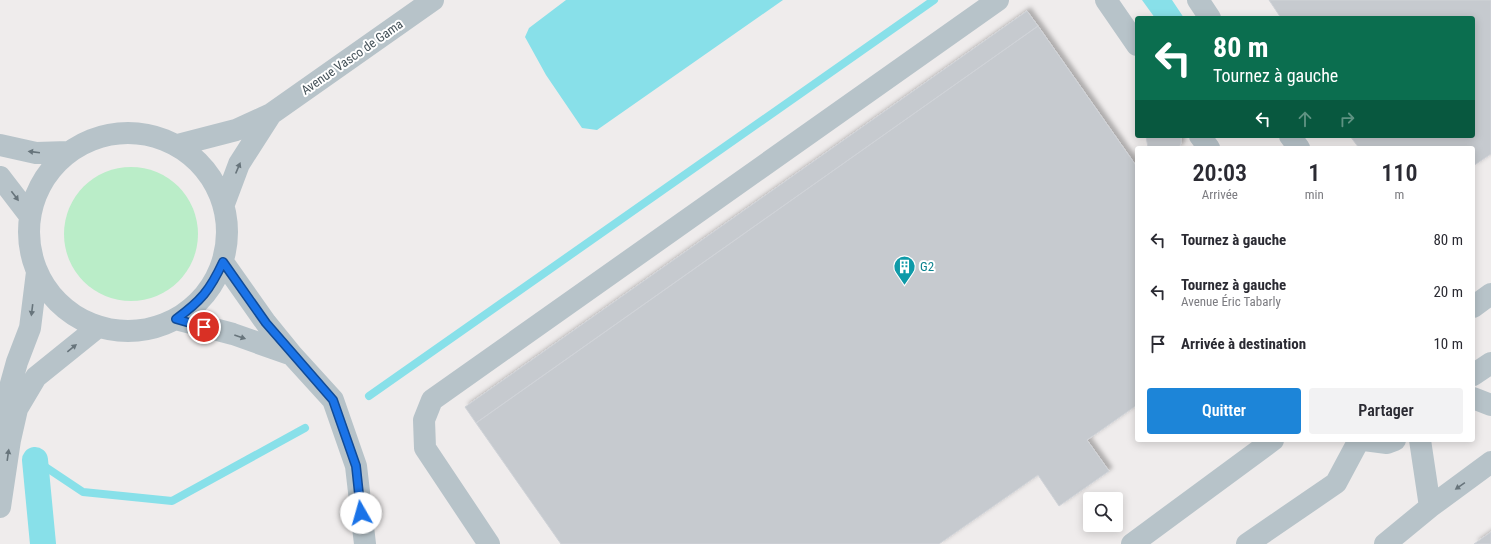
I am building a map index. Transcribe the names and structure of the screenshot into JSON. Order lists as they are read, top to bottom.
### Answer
{
  "streets": {
    "street": ["Avenue Vasco de Gama"]
  },
  "places": {
    "building": ["G2"]
  },
  "page": {
    "turn": ["80 m", "Tournez à gauche"],
    "eta": [
      "20:03",
      "Arrivée",
      "1",
      "min",
      "110",
      "m"
    ],
    "list": [
      {
        "name": "Tournez à gauche",
        "value": "80 m"
      },
      {
        "name": "Tournez à gauche",
        "note": "Avenue Éric Tabarly",
        "value": "20 m"
      },
      {
        "name": "Arrivée à destination",
        "value": "10 m"
      }
    ],
    "buttons": ["Quitter", "Partager"]
  }
}
